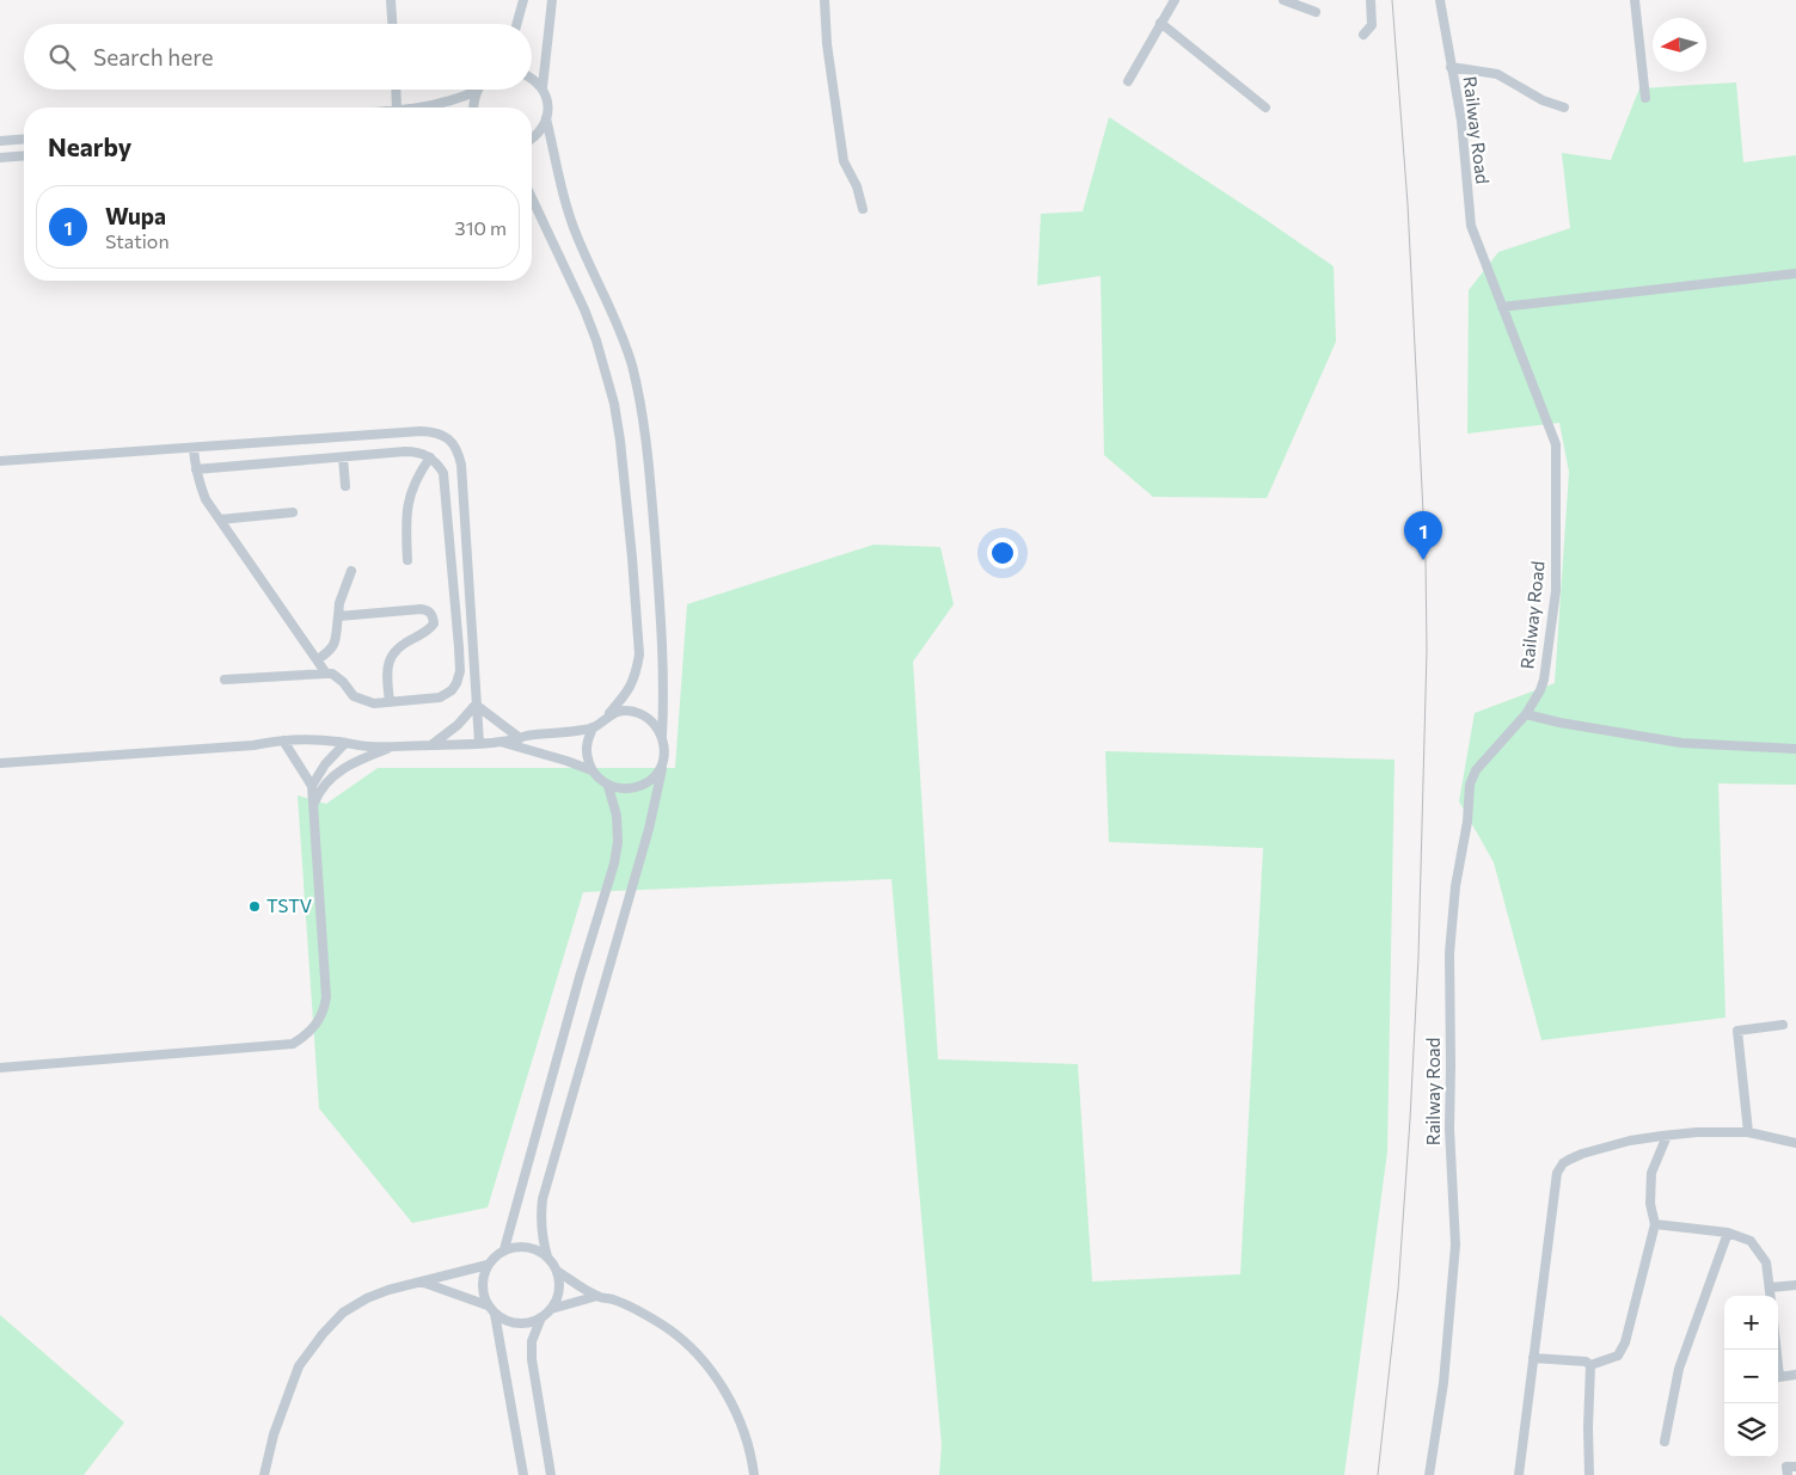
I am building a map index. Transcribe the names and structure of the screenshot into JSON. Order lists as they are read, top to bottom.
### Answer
{
  "streets": {
    "street": ["Railway Road"]
  },
  "places": ["TSTV"],
  "north": "left",
  "page": {
    "search": "Search here",
    "heading": "Nearby",
    "list": [
      {
        "mark": "1",
        "name": "Wupa",
        "note": "Station",
        "value": "310 m"
      }
    ],
    "pins": "1",
    "map_buttons": ["+", "−"]
  }
}
